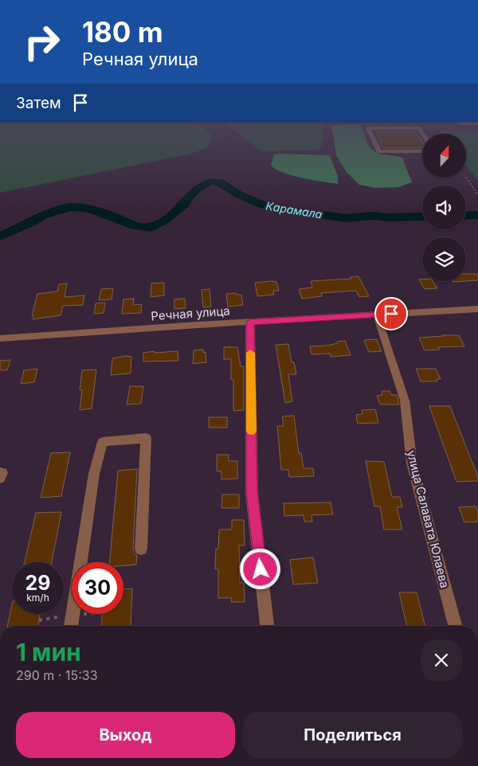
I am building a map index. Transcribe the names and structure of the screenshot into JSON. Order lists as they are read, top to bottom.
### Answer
{
  "streets": {
    "street": ["Речная улица", "улица Салавата Юлаева"]
  },
  "crossings": [
    ["Речная улица", "улица Салавата Юлаева"]
  ],
  "water": ["Карамала"],
  "north": "top",
  "page": {
    "turn": ["180 m", "Речная улица"],
    "then": "Затем",
    "speed": "29 km/h",
    "limit": "30",
    "heading": ["1 мин", "290 m · 15:33"],
    "buttons": ["Выход", "Поделиться"]
  }
}
